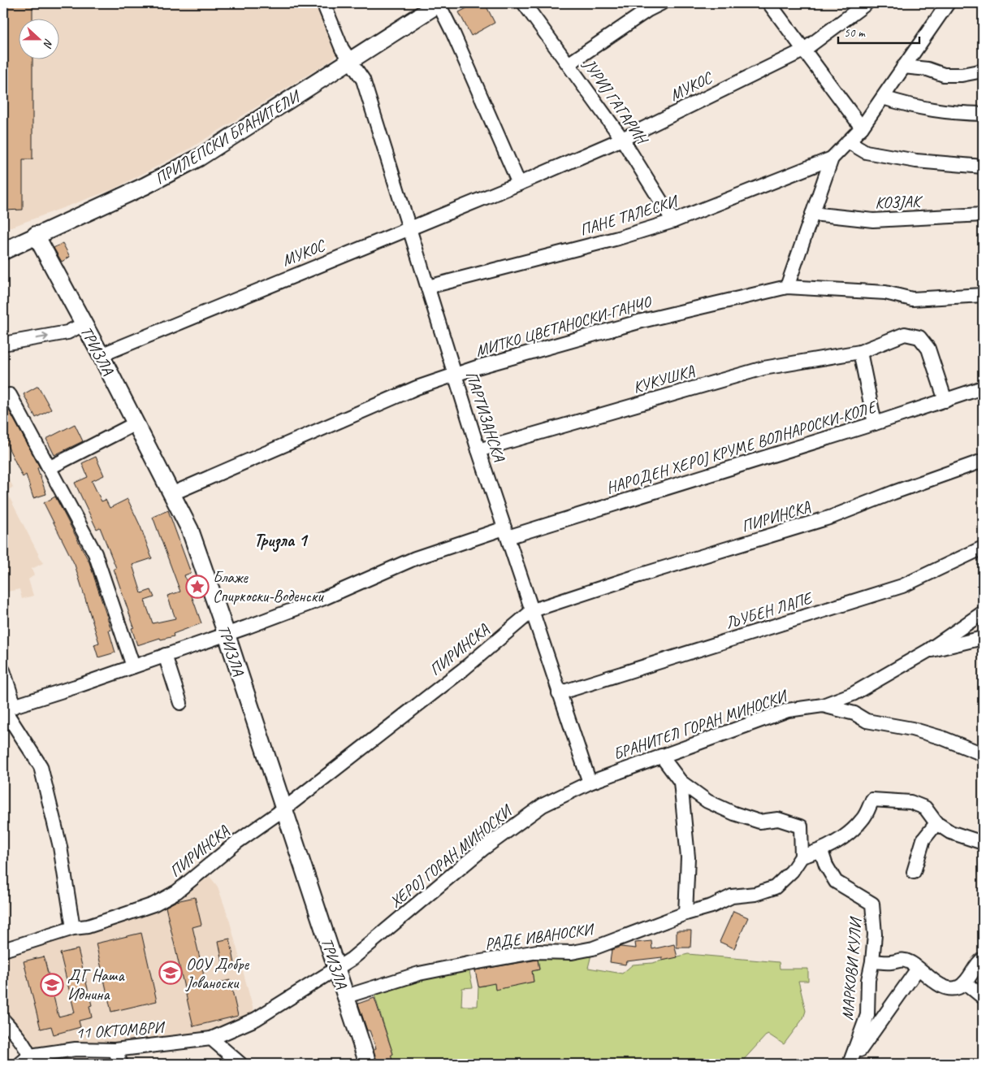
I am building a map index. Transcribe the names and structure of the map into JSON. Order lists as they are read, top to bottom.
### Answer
{
  "streets": {
    "street": [
      "МУКОС",
      "ЈУРИЈ ГАГАРИН",
      "ПРИЛЕПСКИ БРАНИТЕЛИ",
      "КОЗЈАК",
      "ПАНЕ ТАЛЕСКИ",
      "МИТКО ЦВЕТАНОСКИ-ГАНЧО",
      "ТРИЗЛА",
      "КУКУШКА",
      "ПАРТИЗАНСКА",
      "НАРОДЕН ХЕРОЈ КРУМЕ ВОЛНАРОСКИ-КОЛЕ",
      "ПИРИНСКА",
      "ЉУБЕН ЛАПЕ",
      "БРАНИТЕЛ ГОРАН МИНОСКИ",
      "ХЕРОЈ ГОРАН МИНОСКИ",
      "РАДЕ ИВАНОСКИ",
      "МАРКОВИ КУЛИ",
      "11 ОКТОМВРИ"
    ]
  },
  "crossings": [
    ["МУКОС", "ЈУРИЈ ГАГАРИН"],
    ["МУКОС", "ТРИЗЛА"],
    ["МУКОС", "ПАРТИЗАНСКА"],
    ["ЈУРИЈ ГАГАРИН", "ПАНЕ ТАЛЕСКИ"],
    ["ПРИЛЕПСКИ БРАНИТЕЛИ", "ТРИЗЛА"],
    ["ПРИЛЕПСКИ БРАНИТЕЛИ", "ПАРТИЗАНСКА"],
    ["ПАНЕ ТАЛЕСКИ", "ПАРТИЗАНСКА"],
    ["МИТКО ЦВЕТАНОСКИ-ГАНЧО", "ТРИЗЛА"],
    ["МИТКО ЦВЕТАНОСКИ-ГАНЧО", "ПАРТИЗАНСКА"],
    ["ТРИЗЛА", "НАРОДЕН ХЕРОЈ КРУМЕ ВОЛНАРОСКИ-КОЛЕ"],
    ["ТРИЗЛА", "ПИРИНСКА"],
    ["ТРИЗЛА", "ХЕРОЈ ГОРАН МИНОСКИ"],
    ["ТРИЗЛА", "РАДЕ ИВАНОСКИ"],
    ["ТРИЗЛА", "11 ОКТОМВРИ"],
    ["КУКУШКА", "ПАРТИЗАНСКА"],
    ["КУКУШКА", "НАРОДЕН ХЕРОЈ КРУМЕ ВОЛНАРОСКИ-КОЛЕ"],
    ["ПАРТИЗАНСКА", "НАРОДЕН ХЕРОЈ КРУМЕ ВОЛНАРОСКИ-КОЛЕ"],
    ["ПАРТИЗАНСКА", "ПИРИНСКА"],
    ["ПАРТИЗАНСКА", "ЉУБЕН ЛАПЕ"],
    ["ПАРТИЗАНСКА", "БРАНИТЕЛ ГОРАН МИНОСКИ"],
    ["ПАРТИЗАНСКА", "ХЕРОЈ ГОРАН МИНОСКИ"],
    ["БРАНИТЕЛ ГОРАН МИНОСКИ", "ХЕРОЈ ГОРАН МИНОСКИ"],
    ["ХЕРОЈ ГОРАН МИНОСКИ", "11 ОКТОМВРИ"]
  ],
  "districts": ["Тризла 1"],
  "places": {
    "place": ["Блаже Спиркоски-Воденски"],
    "school or university": ["ООУ Добре Јованоски", "ДГ Наша Иднина"]
  },
  "scale_bar": "50 m",
  "north": "right"
}
